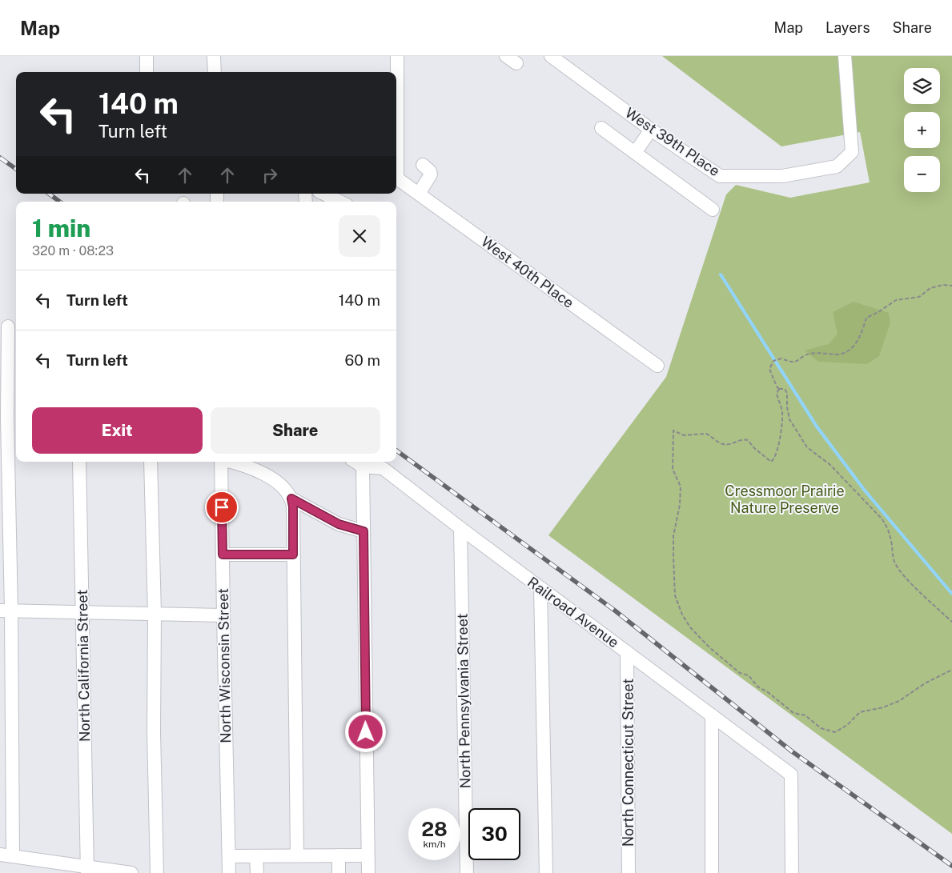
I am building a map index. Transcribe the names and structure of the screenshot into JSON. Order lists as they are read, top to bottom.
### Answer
{
  "streets": {
    "street": [
      "West 39th Place",
      "West 40th Place",
      "Railroad Avenue",
      "North California Street",
      "North Wisconsin Street",
      "North Pennsylvania Street",
      "North Connecticut Street"
    ]
  },
  "crossings": [
    ["Railroad Avenue", "North Pennsylvania Street"],
    ["Railroad Avenue", "North Connecticut Street"]
  ],
  "parks": ["Cressmoor Prairie Nature Preserve"],
  "page": {
    "header": "Map",
    "nav": ["Map", "Layers", "Share"],
    "map_buttons": ["+", "−"],
    "turn": ["140 m", "Turn left"],
    "heading": ["1 min", "320 m · 08:23"],
    "list": [
      {
        "name": "Turn left",
        "value": "140 m"
      },
      {
        "name": "Turn left",
        "value": "60 m"
      }
    ],
    "buttons": ["Exit", "Share"],
    "speed": "28 km/h",
    "limit": "30"
  }
}
